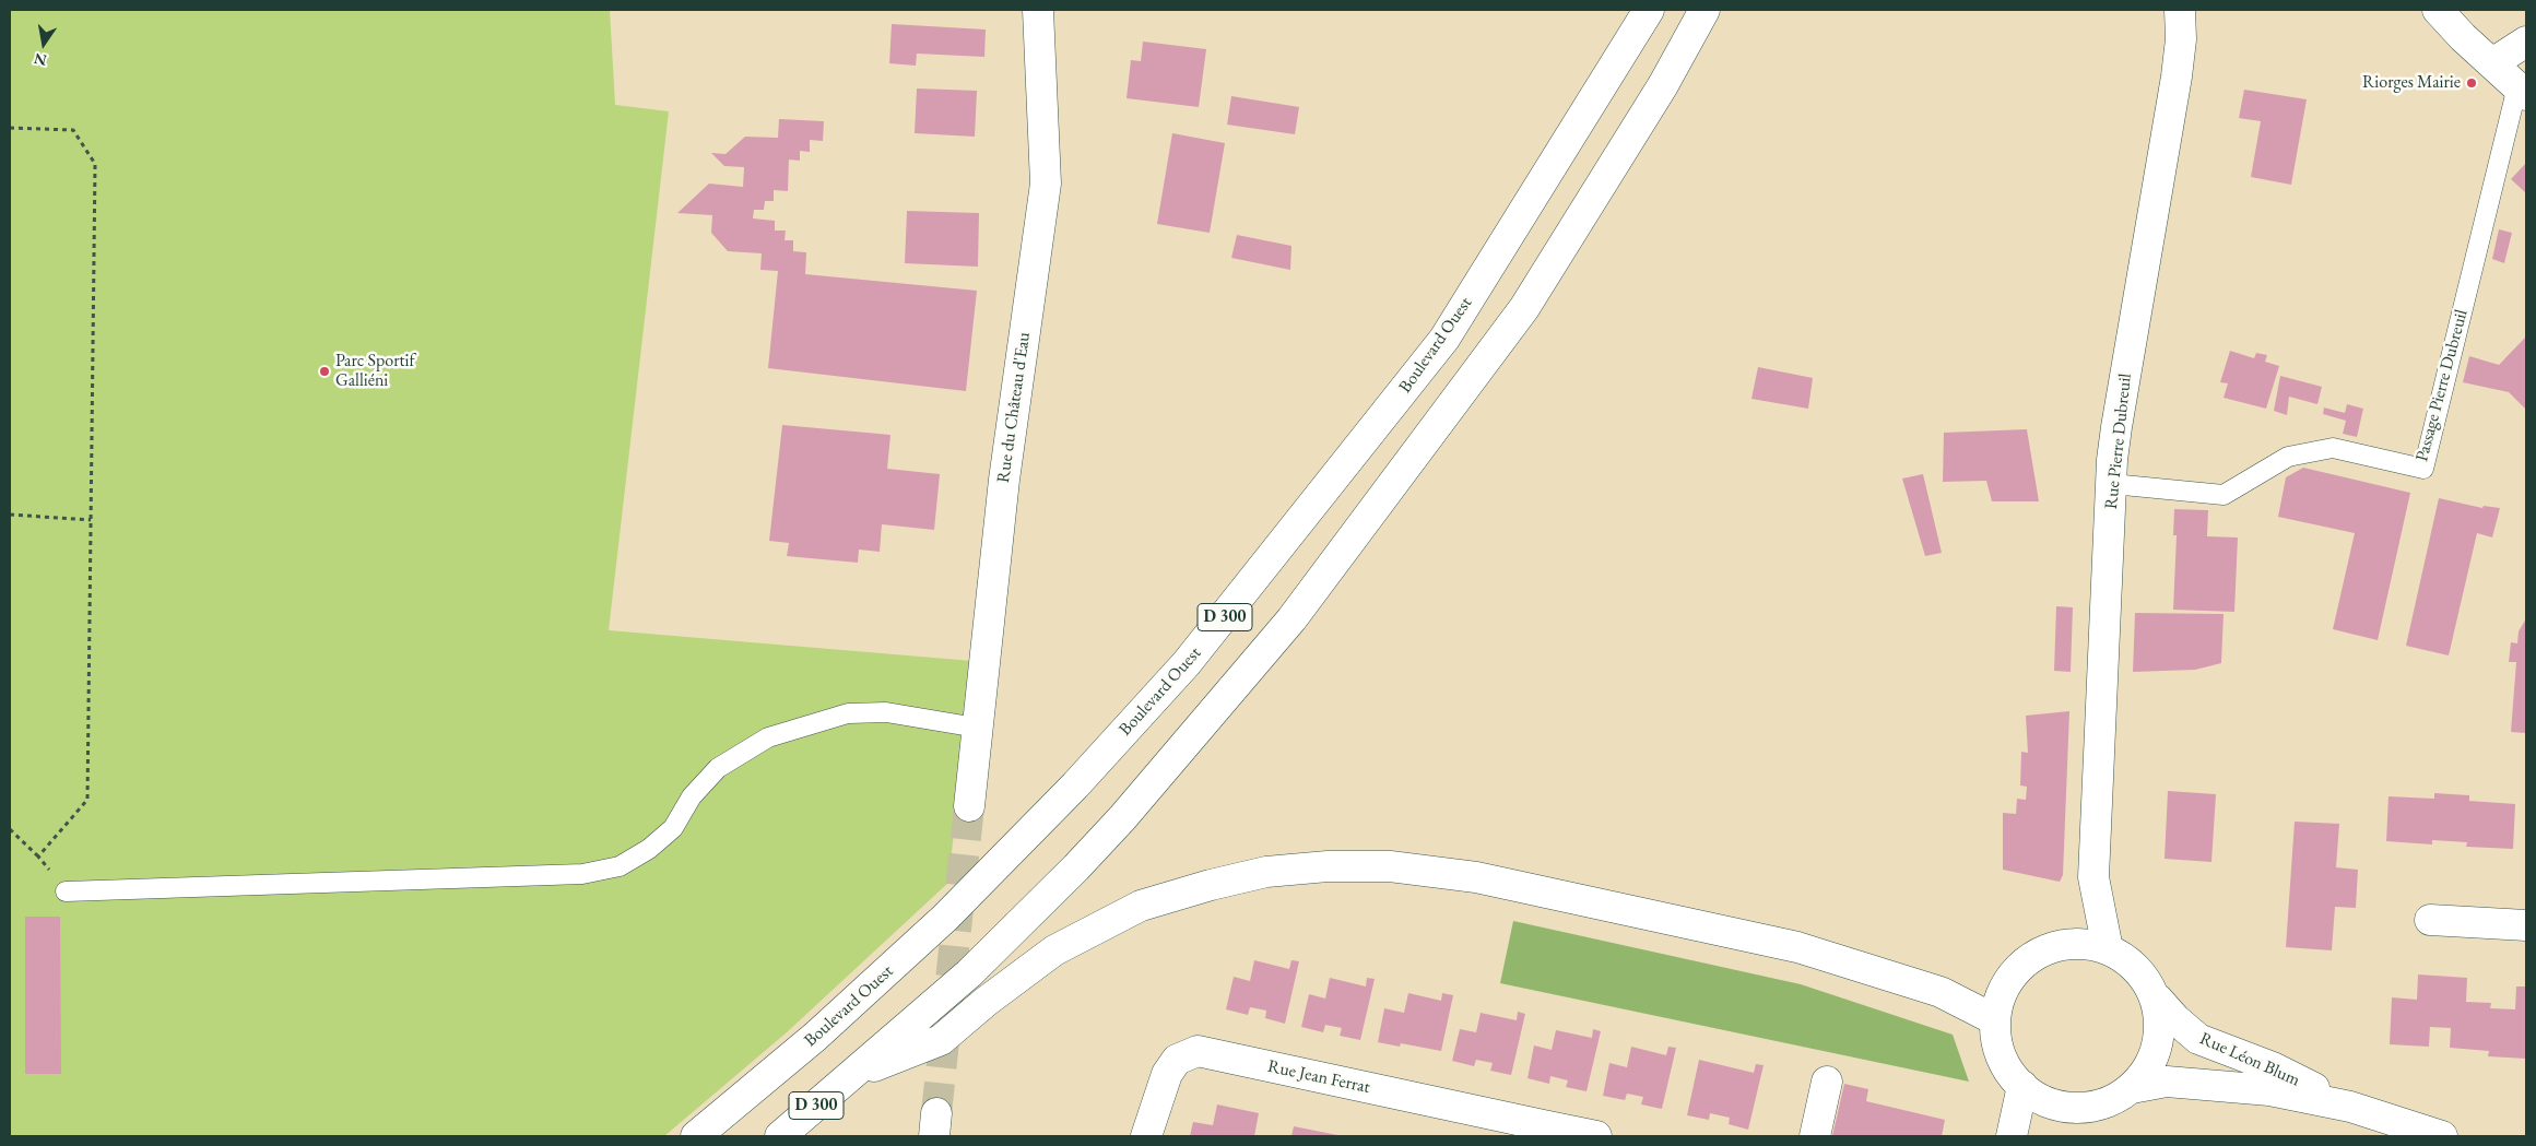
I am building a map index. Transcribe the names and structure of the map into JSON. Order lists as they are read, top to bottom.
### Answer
{
  "streets": {
    "main road": [
      "Boulevard Ouest",
      "Rue du Château d'Eau",
      "Rue Pierre Dubreuil",
      "D 300",
      "Rue Léon Blum",
      "Rue Jean Ferrat"
    ],
    "lane": ["Passage Pierre Dubreuil"]
  },
  "crossings": [
    ["Passage Pierre Dubreuil", "Rue Pierre Dubreuil"],
    ["Rue Pierre Dubreuil", "Rue Léon Blum"]
  ],
  "places": ["Riorges Mairie", "Parc Sportif Galliéni"],
  "north": "bottom"
}
